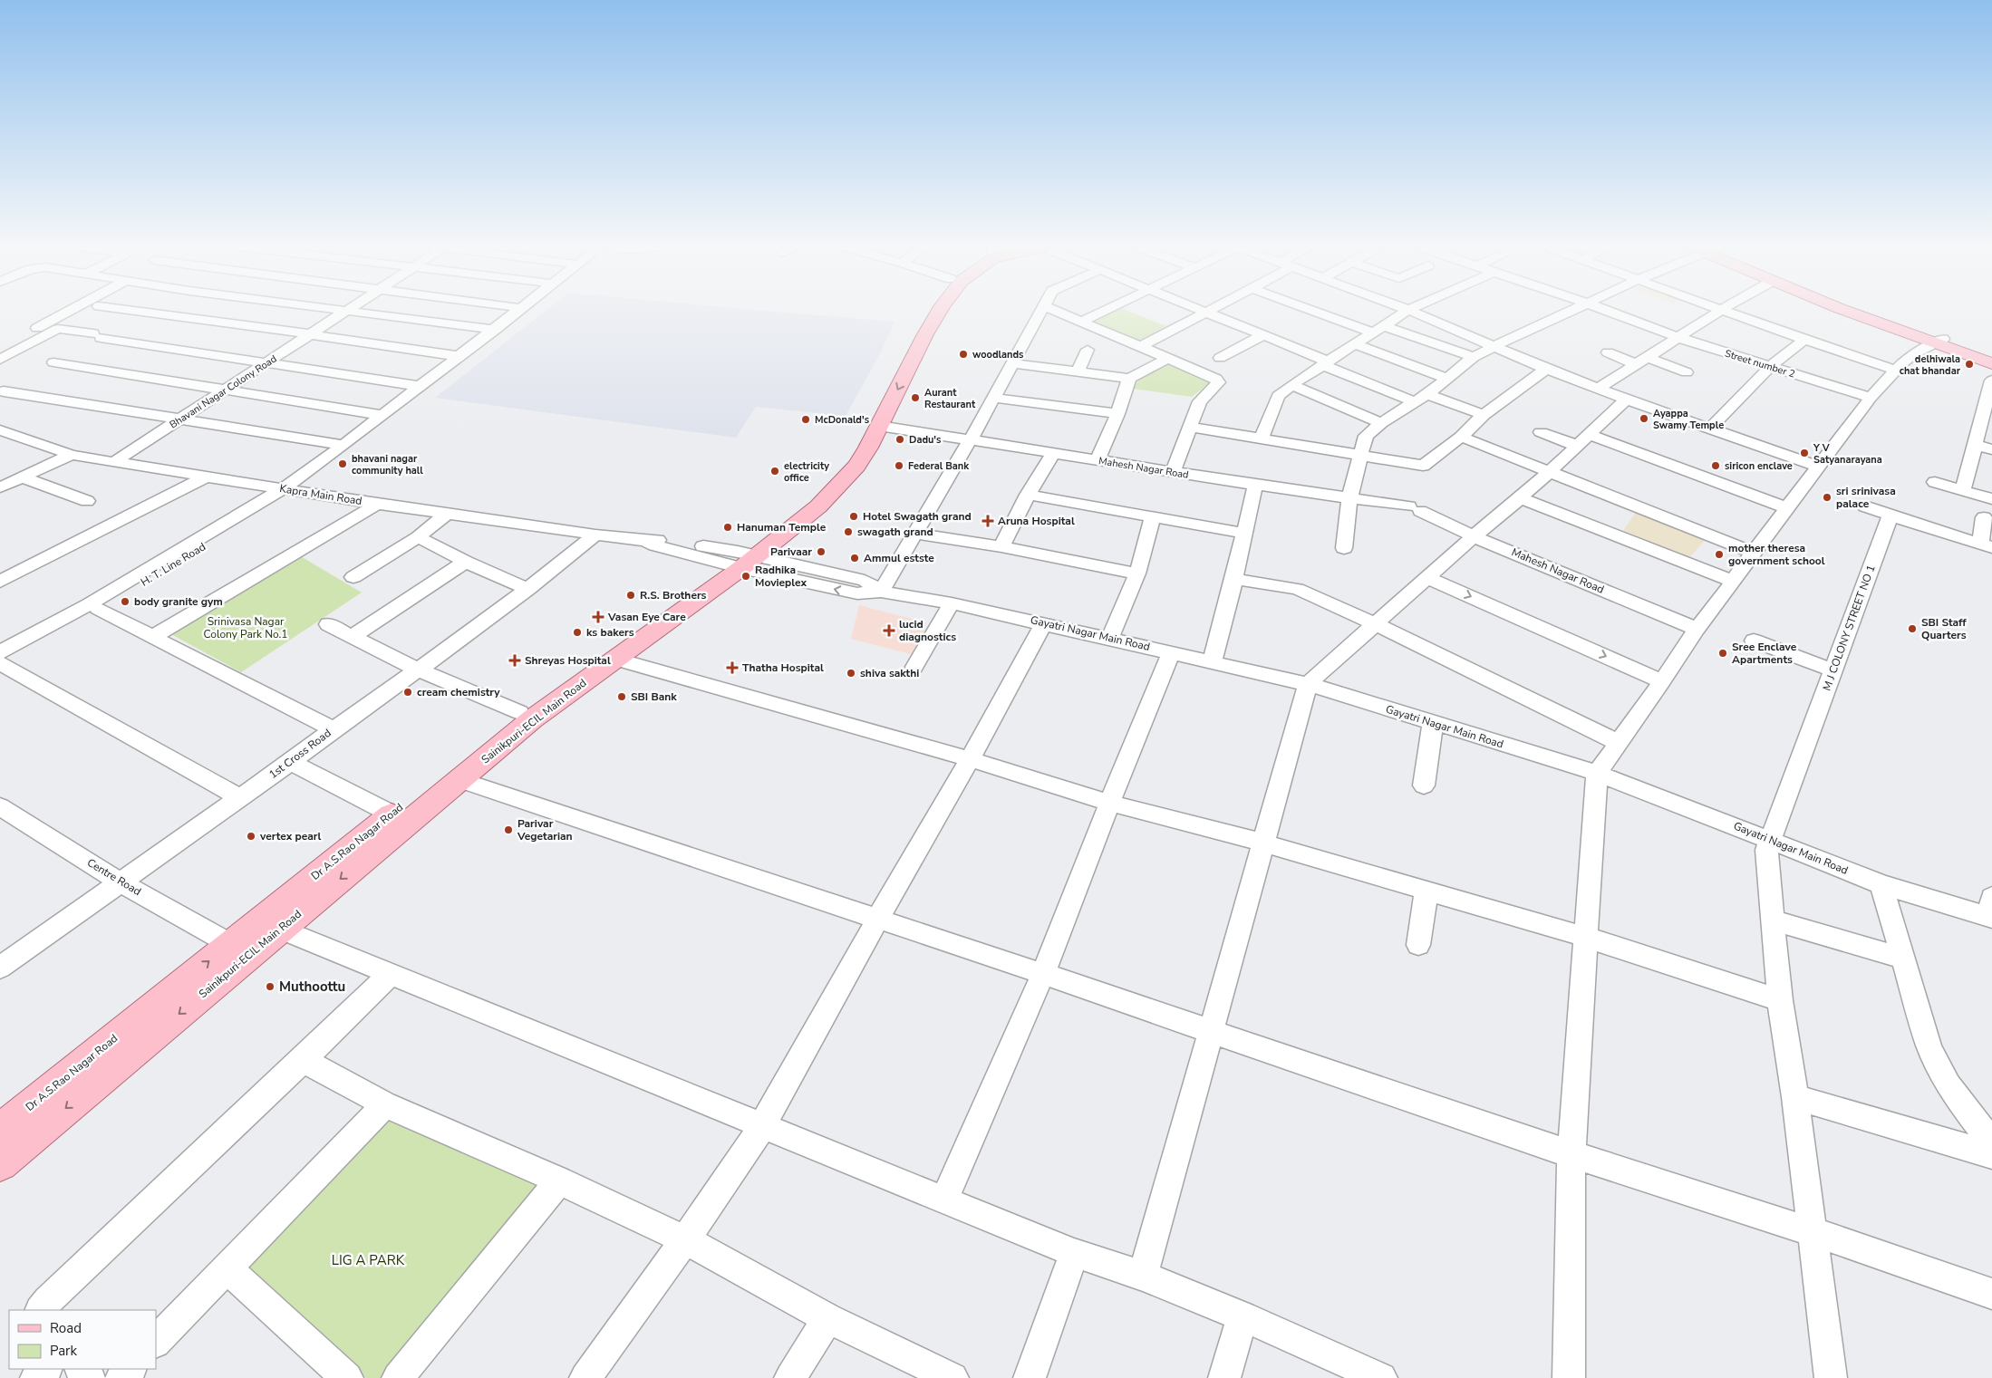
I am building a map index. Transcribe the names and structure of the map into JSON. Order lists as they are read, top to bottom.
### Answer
{
  "streets": {
    "main road": ["Sainikpuri-ECIL Main Road", "Dr A.S.Rao Nagar Road"],
    "street": [
      "Street number 2",
      "Bhavani Nagar Colony Road",
      "Mahesh Nagar Road",
      "Kapra Main Road",
      "H. T. Line Road",
      "M J COLONY STREET NO 1",
      "Gayatri Nagar Main Road",
      "1st Cross Road",
      "Centre Road"
    ]
  },
  "crossings": [
    ["Bhavani Nagar Colony Road", "Kapra Main Road"],
    ["Mahesh Nagar Road", "Sainikpuri-ECIL Main Road"],
    ["Kapra Main Road", "H. T. Line Road"],
    ["Kapra Main Road", "Gayatri Nagar Main Road"],
    ["Kapra Main Road", "Sainikpuri-ECIL Main Road"],
    ["Kapra Main Road", "1st Cross Road"],
    ["Kapra Main Road", "Dr A.S.Rao Nagar Road"],
    ["M J COLONY STREET NO 1", "Gayatri Nagar Main Road"],
    ["Gayatri Nagar Main Road", "Sainikpuri-ECIL Main Road"],
    ["Gayatri Nagar Main Road", "Dr A.S.Rao Nagar Road"],
    ["Sainikpuri-ECIL Main Road", "Dr A.S.Rao Nagar Road"],
    ["1st Cross Road", "Centre Road"],
    ["Dr A.S.Rao Nagar Road", "Centre Road"]
  ],
  "one_way": ["Sainikpuri-ECIL Main Road"],
  "parks": ["Srinivasa Nagar Colony Park No.1", "LIG A PARK"],
  "places": {
    "other": [
      "woodlands",
      "delhiwala chat bhandar",
      "Aurant Restaurant",
      "Ayappa Swamy Temple",
      "McDonald's",
      "Dadu's",
      "Y V Satyanarayana",
      "bhavani nagar community hall",
      "Federal Bank",
      "siricon enclave",
      "electricity office",
      "sri srinivasa palace",
      "Hotel Swagath grand",
      "Hanuman Temple",
      "swagath grand",
      "Parivaar",
      "mother theresa government school",
      "Ammul estste",
      "Radhika Movieplex",
      "R.S. Brothers",
      "body granite gym",
      "SBI Staff Quarters",
      "ks bakers",
      "Sree Enclave Apartments",
      "shiva sakthi",
      "cream chemistry",
      "SBI Bank",
      "Parivar Vegetarian",
      "vertex pearl",
      "Muthoottu"
    ],
    "health": [
      "Aruna Hospital",
      "Vasan Eye Care",
      "lucid diagnostics",
      "Shreyas Hospital",
      "Thatha Hospital"
    ]
  },
  "legend": ["Road", "Park"]
}
